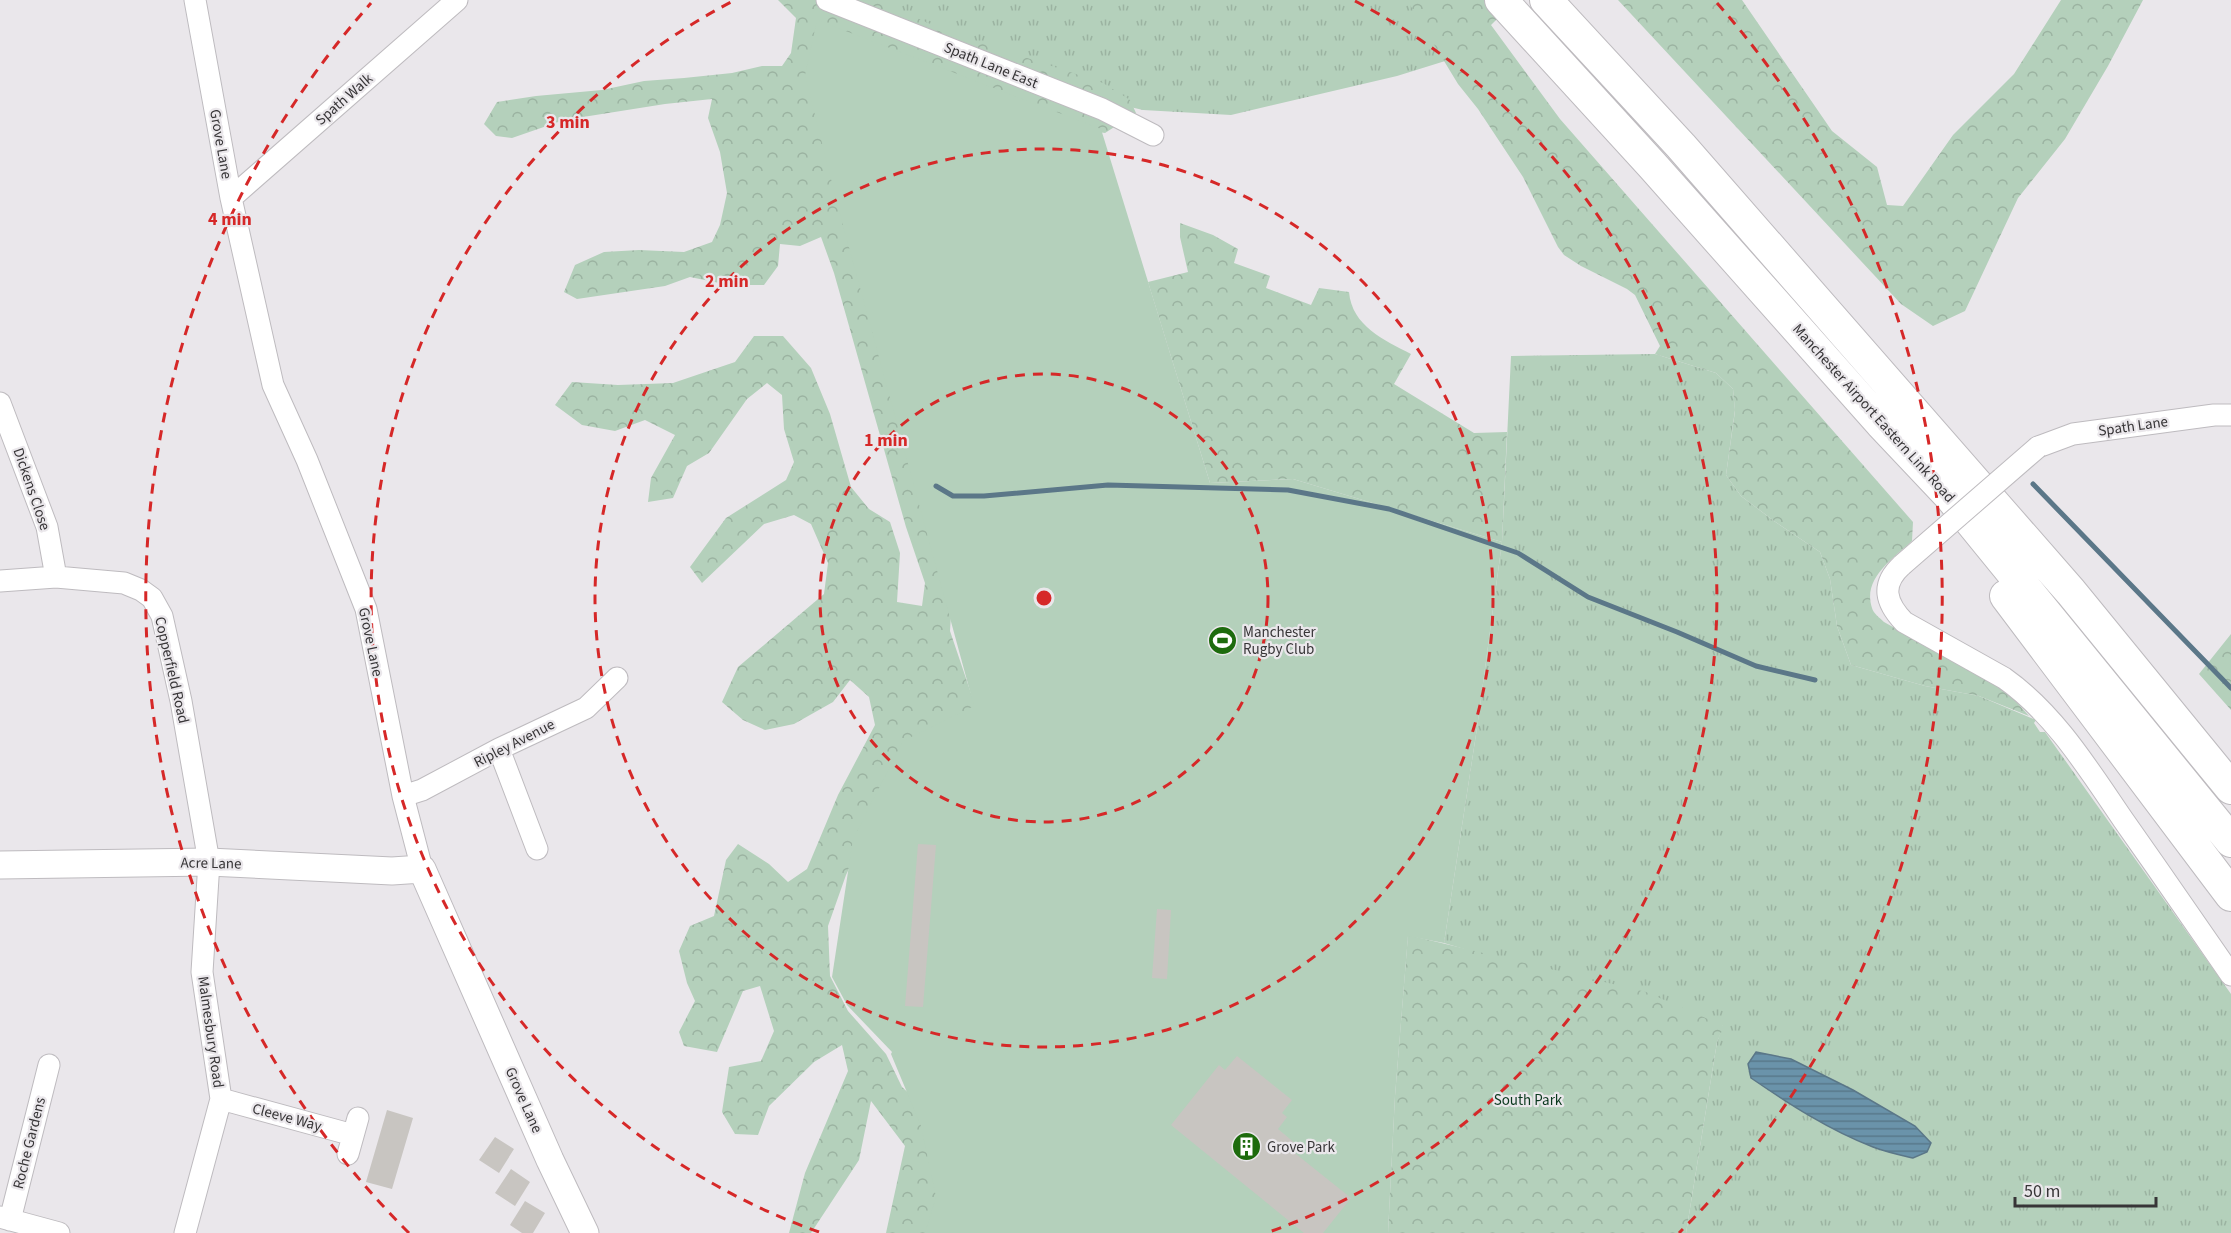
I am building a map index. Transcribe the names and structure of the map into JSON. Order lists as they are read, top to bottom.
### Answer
{
  "streets": {
    "highway": ["Manchester Airport Eastern Link Road"],
    "main road": ["Grove Lane", "Acre Lane"],
    "street": [
      "Spath Lane East",
      "Spath Walk",
      "Spath Lane",
      "Dickens Close",
      "Copperfield Road",
      "Ripley Avenue",
      "Malmesbury Road",
      "Cleeve Way",
      "Roche Gardens"
    ]
  },
  "crossings": [
    ["Spath Walk", "Grove Lane"],
    ["Grove Lane", "Ripley Avenue"],
    ["Grove Lane", "Acre Lane"],
    ["Dickens Close", "Copperfield Road"],
    ["Copperfield Road", "Acre Lane"],
    ["Copperfield Road", "Malmesbury Road"],
    ["Acre Lane", "Malmesbury Road"],
    ["Malmesbury Road", "Cleeve Way"]
  ],
  "parks": ["South Park"],
  "places": {
    "sports": ["Manchester Rugby Club"],
    "building": ["Grove Park"]
  },
  "scale_bar": "50 m",
  "rings": [
    "3 min",
    "4 min",
    "2 min",
    "1 min"
  ]
}
